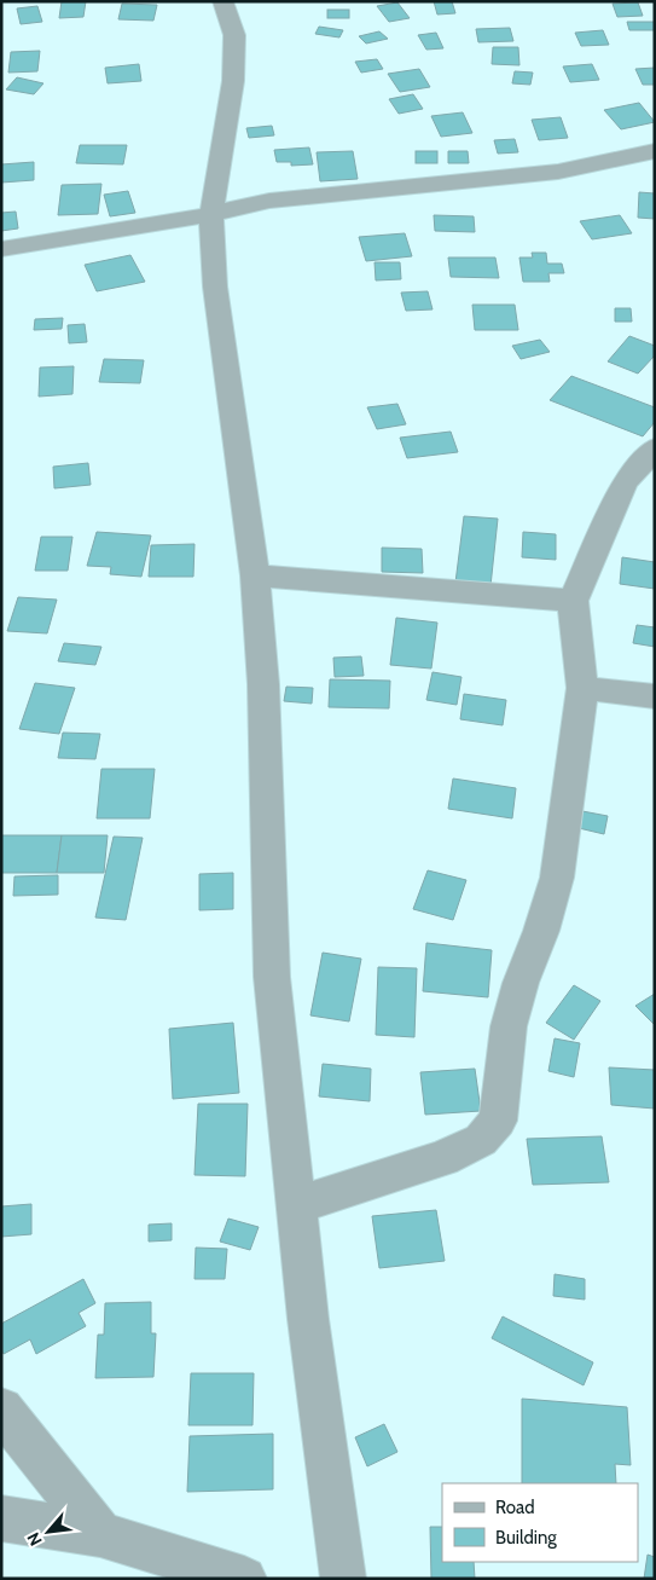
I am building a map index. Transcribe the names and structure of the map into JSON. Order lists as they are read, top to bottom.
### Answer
{
  "legend": ["Road", "Building"],
  "north": "bottom left"
}
